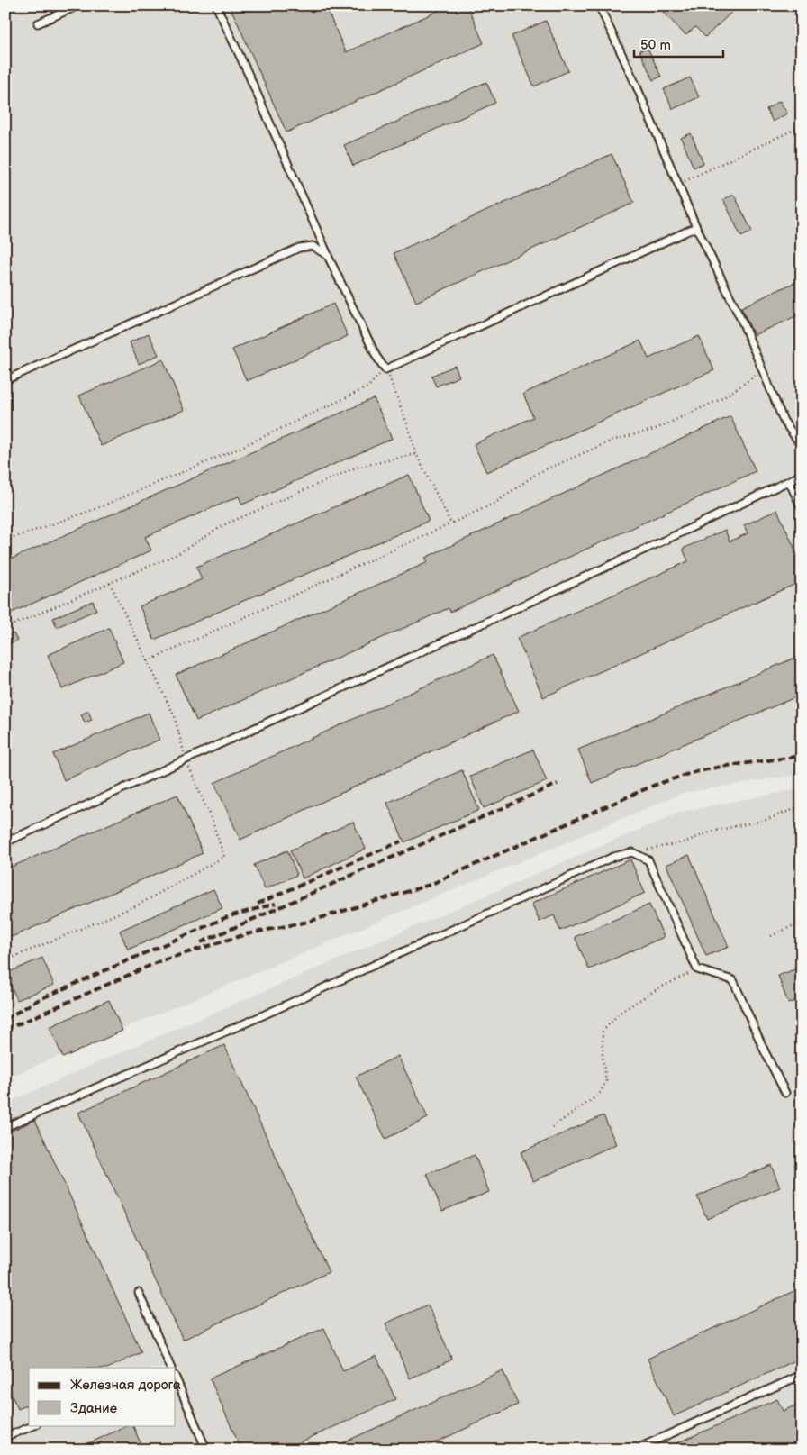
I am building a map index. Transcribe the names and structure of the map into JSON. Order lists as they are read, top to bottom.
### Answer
{
  "legend": ["Железная дорога", "Здание"],
  "scale_bar": "50 m"
}
